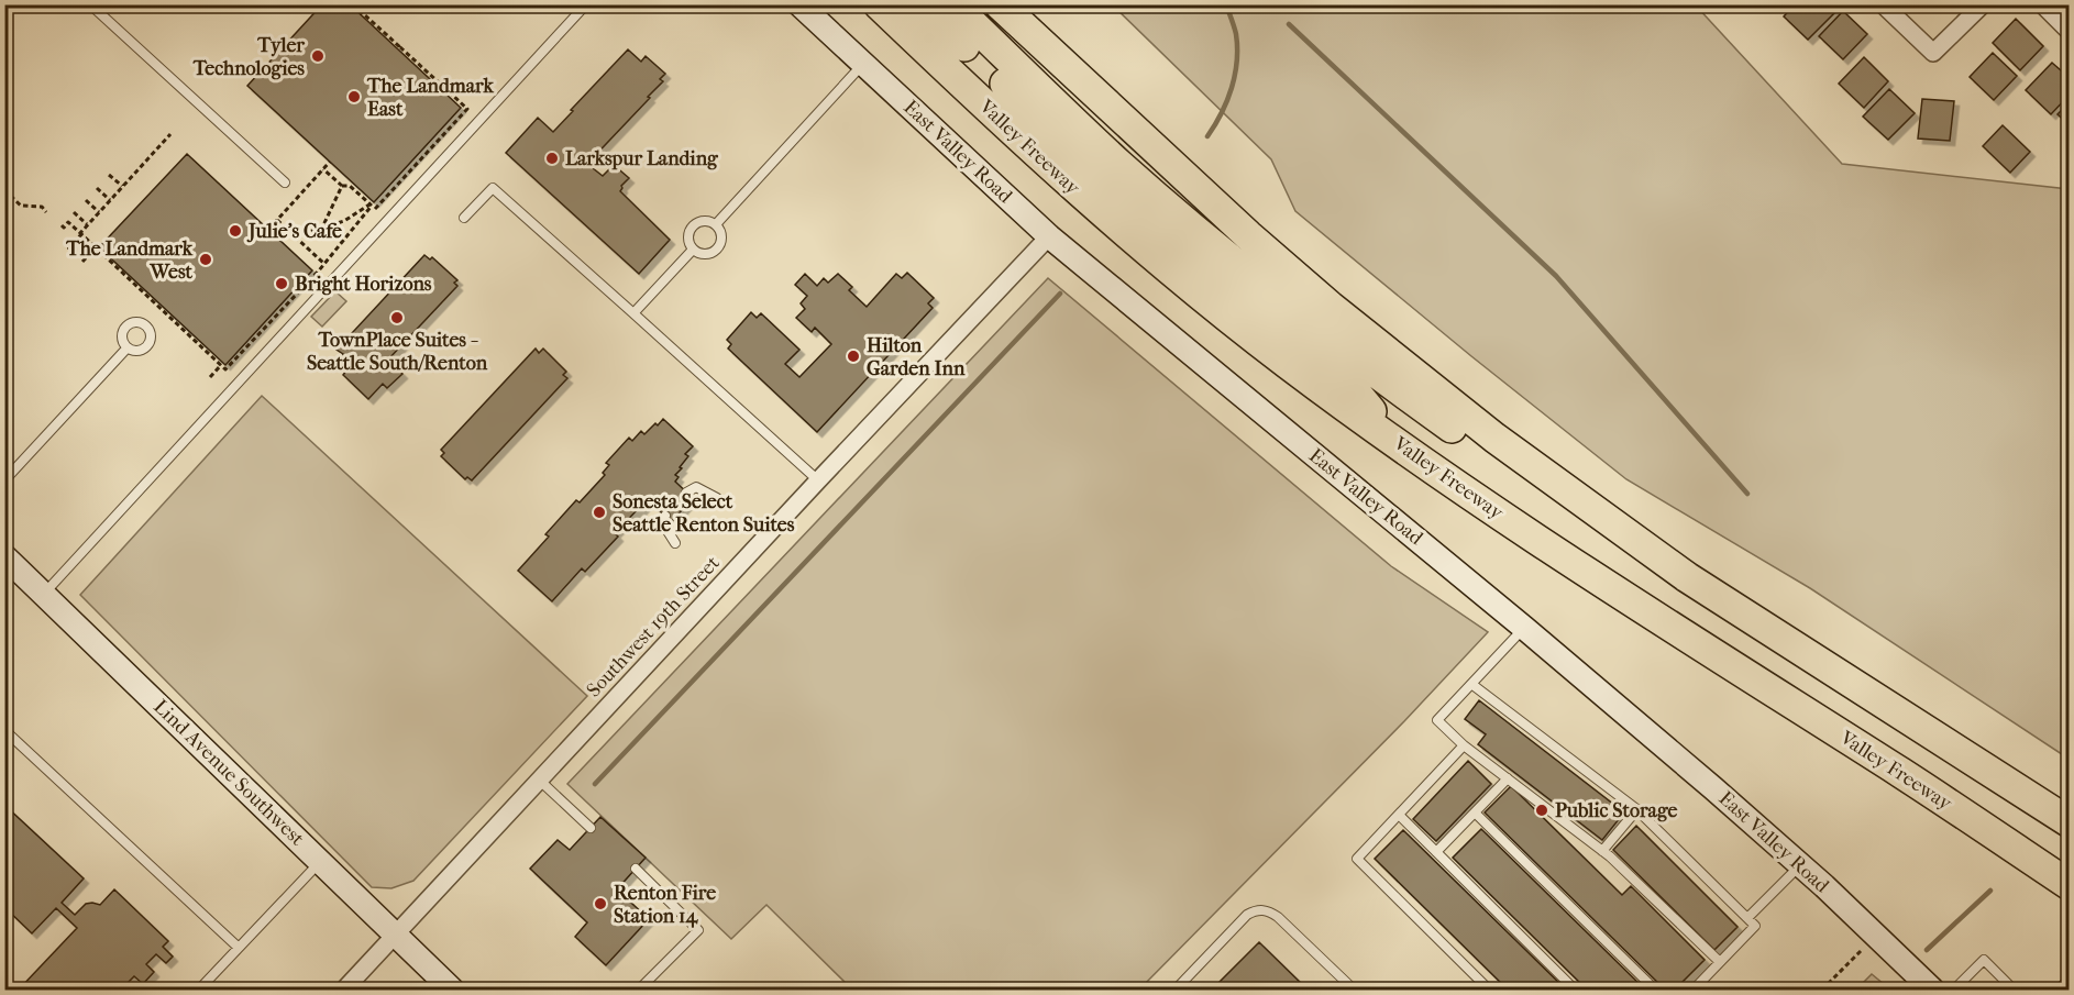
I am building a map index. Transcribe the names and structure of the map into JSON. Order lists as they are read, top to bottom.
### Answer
{
  "streets": {
    "highway": ["Valley Freeway"],
    "street": ["East Valley Road", "Southwest 19th Street", "Lind Avenue Southwest"]
  },
  "crossings": [
    ["East Valley Road", "Southwest 19th Street"],
    ["Southwest 19th Street", "Lind Avenue Southwest"]
  ],
  "places": [
    "Tyler Technologies",
    "The Landmark East",
    "Larkspur Landing",
    "Julie's Cafe",
    "The Landmark West",
    "Bright Horizons",
    "TownPlace Suites - Seattle South/Renton",
    "Hilton Garden Inn",
    "Sonesta Select Seattle Renton Suites",
    "Public Storage",
    "Renton Fire Station 14"
  ]
}
